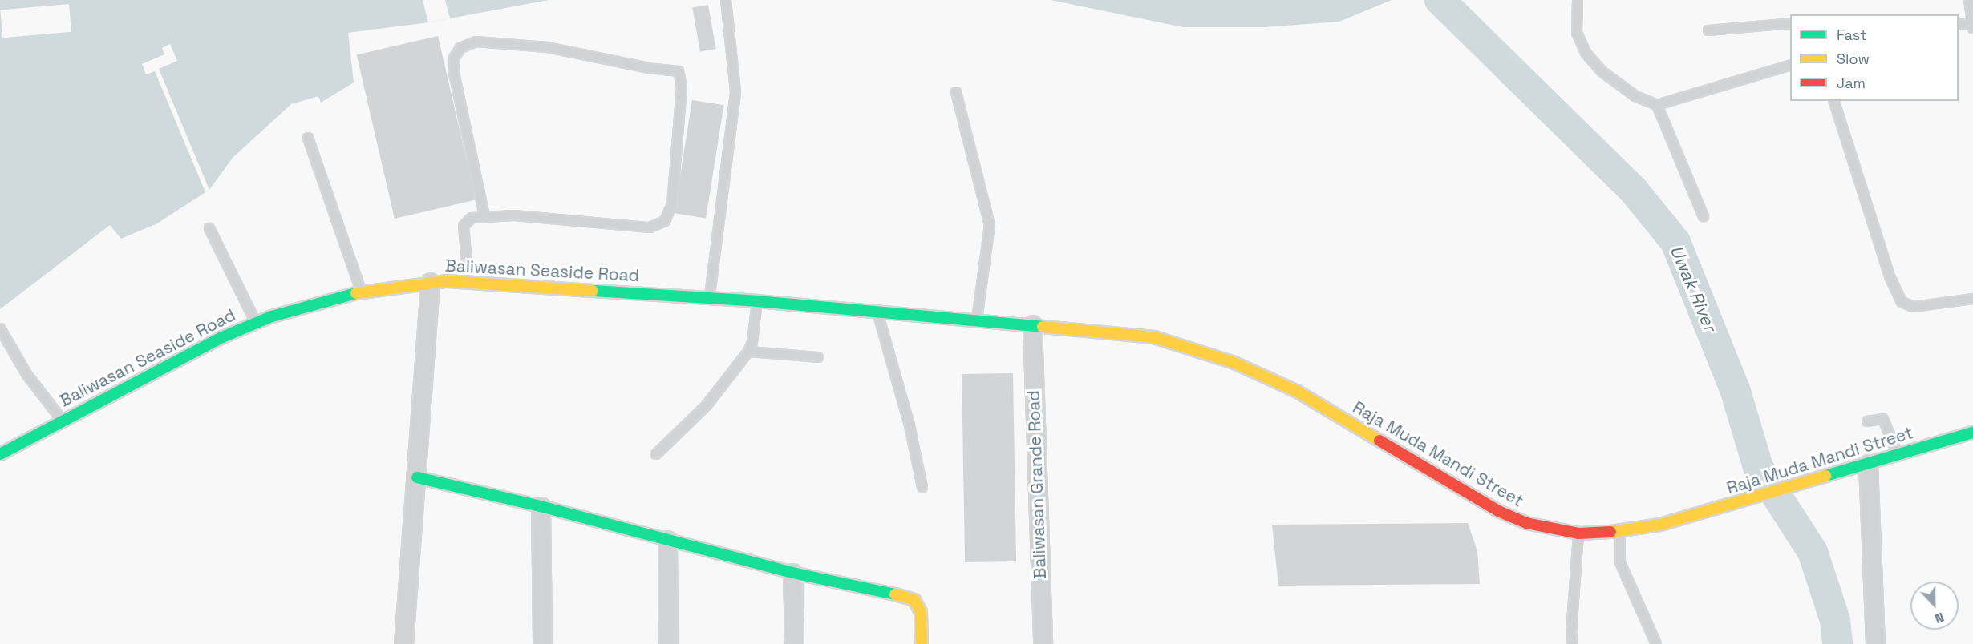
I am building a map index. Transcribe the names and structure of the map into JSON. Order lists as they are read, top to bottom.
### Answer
{
  "streets": {
    "main road": ["Baliwasan Seaside Road", "Raja Muda Mandi Street"],
    "street": ["Baliwasan Grande Road"]
  },
  "crossings": [
    ["Baliwasan Seaside Road", "Raja Muda Mandi Street"],
    ["Baliwasan Seaside Road", "Baliwasan Grande Road"],
    ["Raja Muda Mandi Street", "Baliwasan Grande Road"]
  ],
  "water": ["Uwak River"],
  "legend": ["Fast", "Slow", "Jam"],
  "north": "bottom"
}
